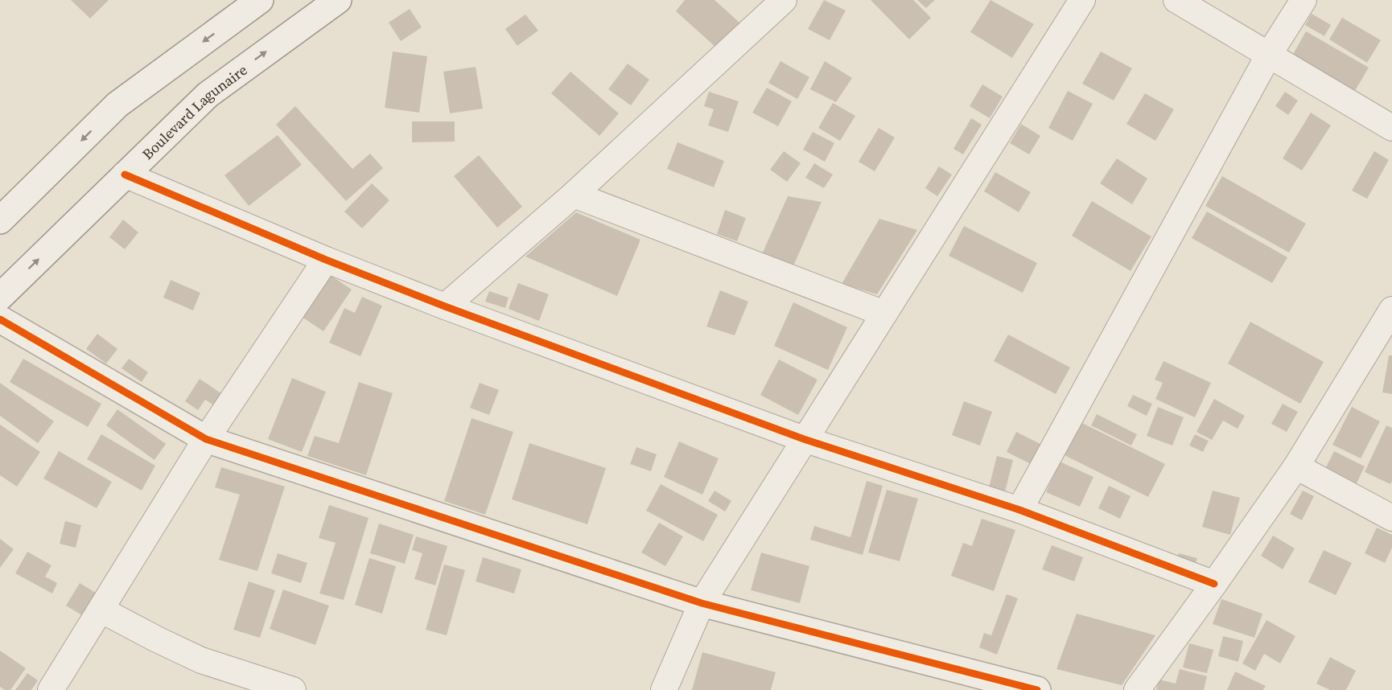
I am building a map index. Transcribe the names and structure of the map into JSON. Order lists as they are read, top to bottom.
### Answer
{
  "streets": {
    "street": ["Boulevard Lagunaire"]
  }
}
